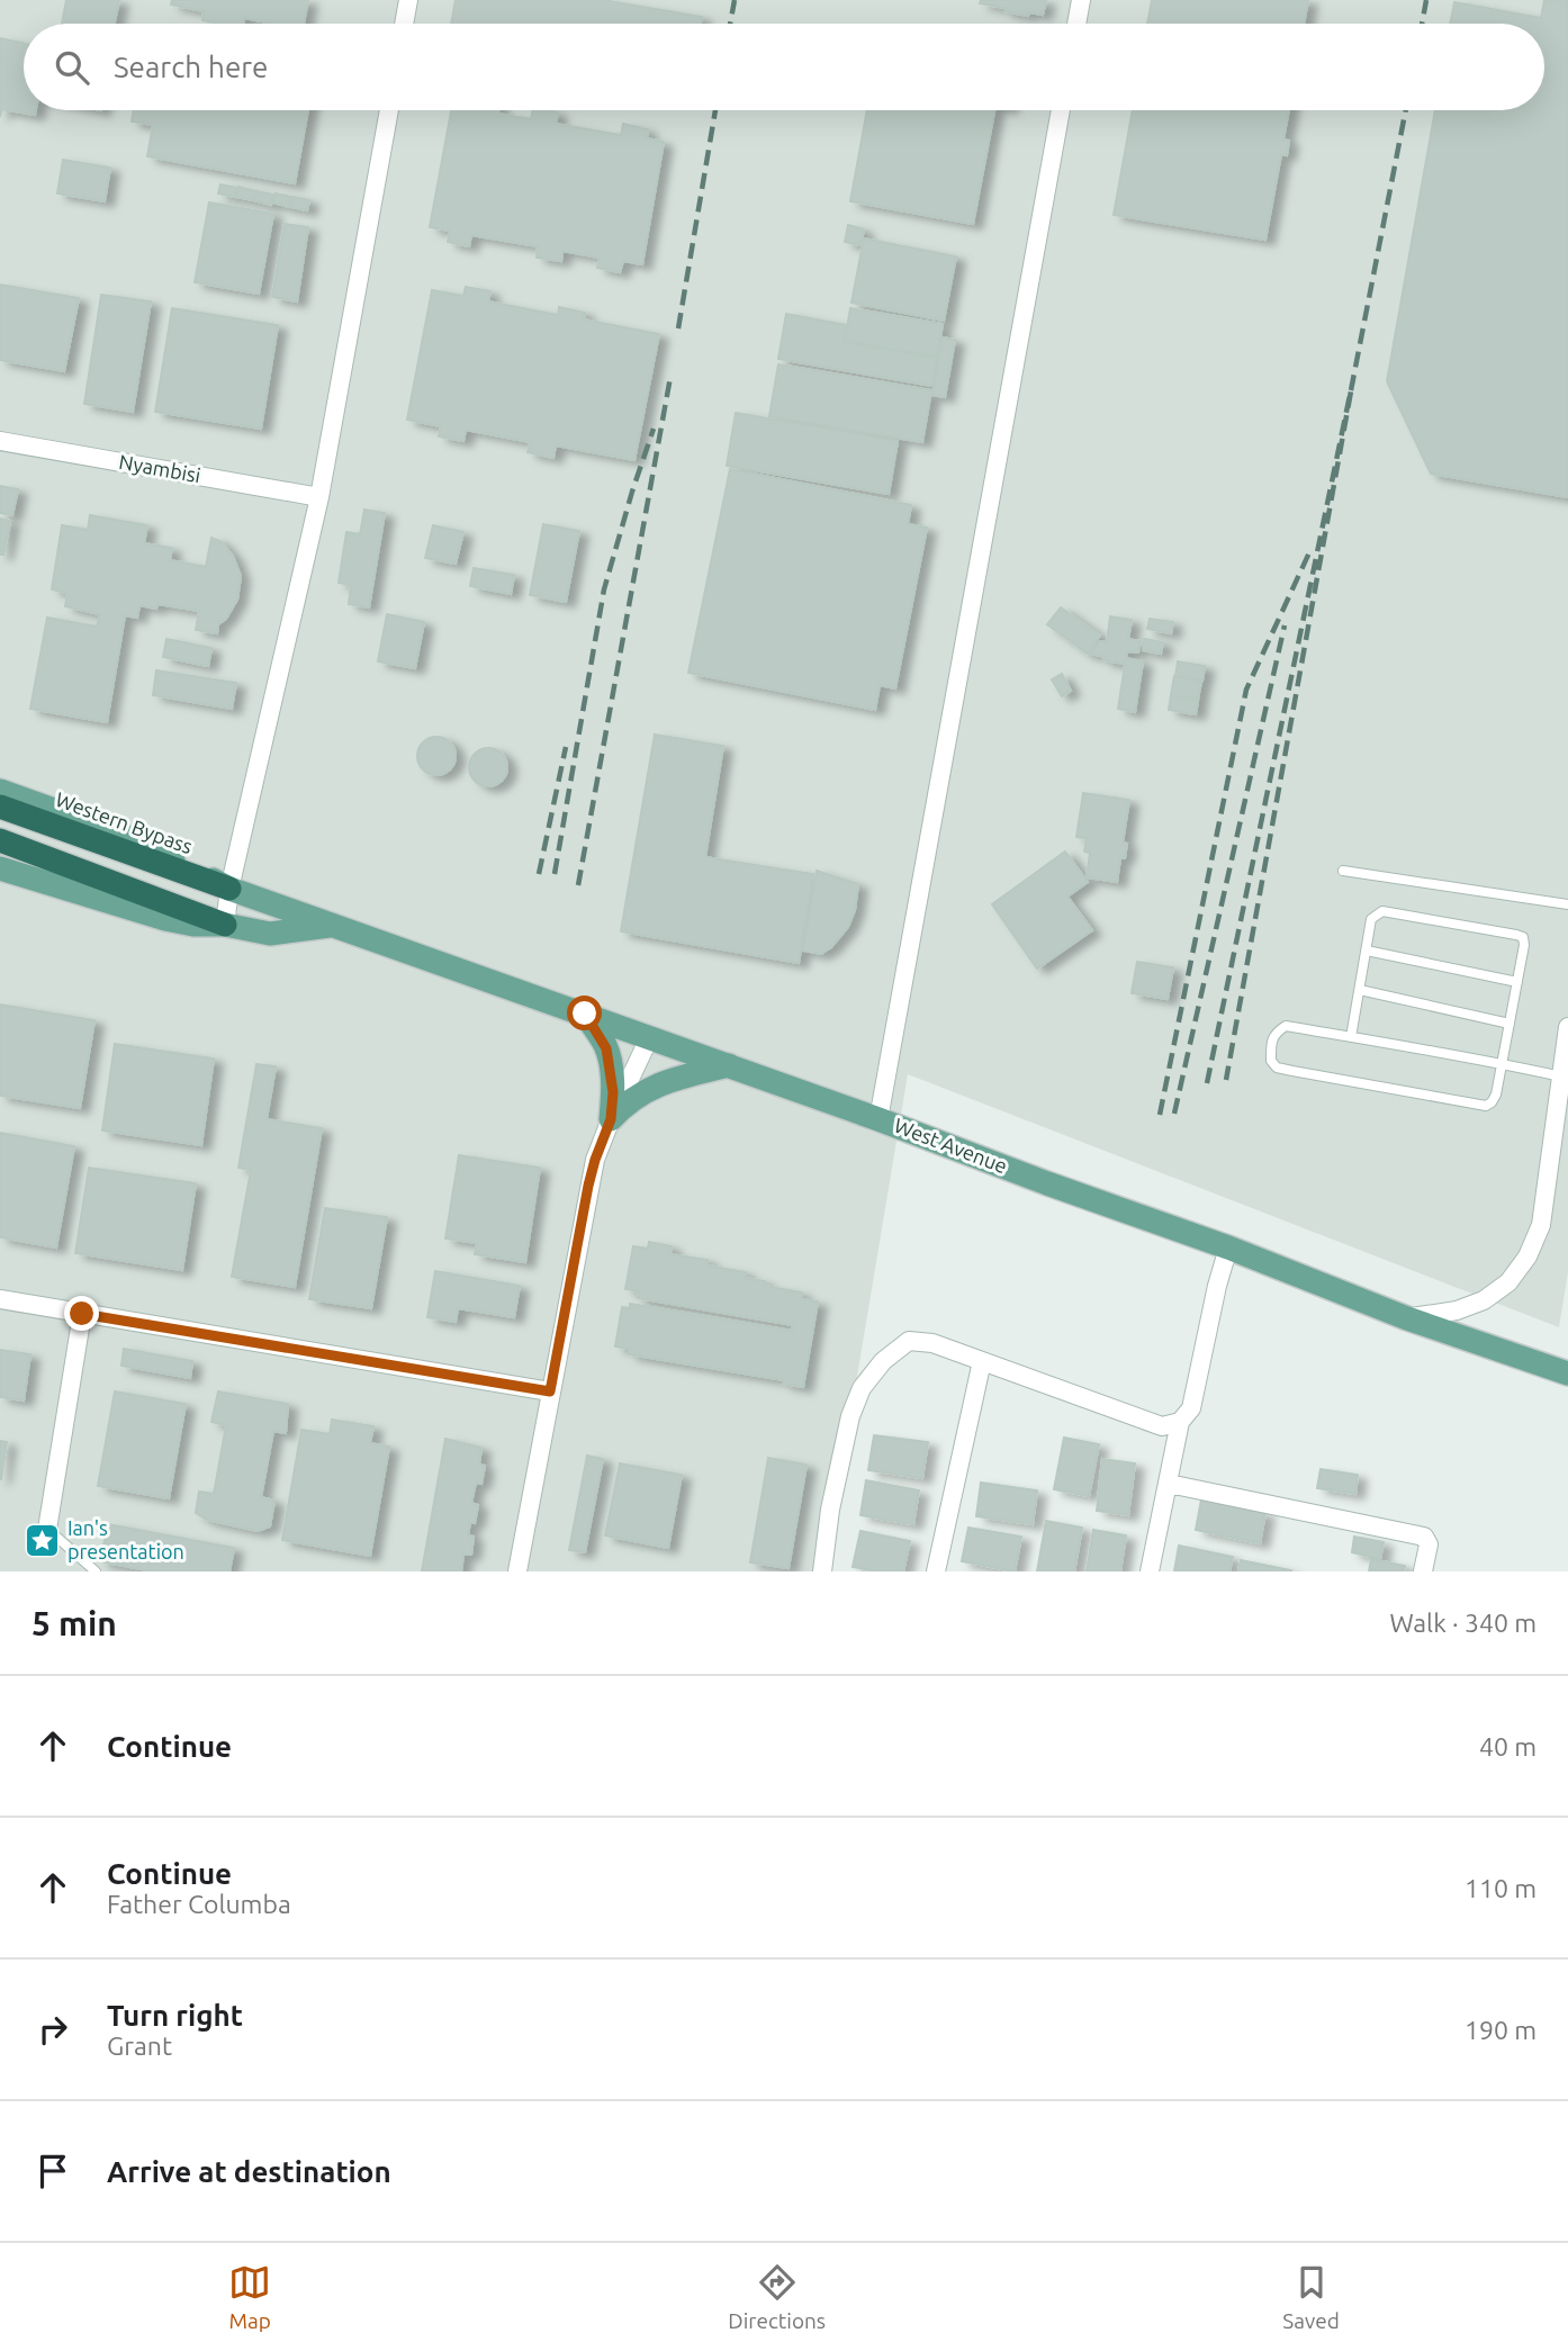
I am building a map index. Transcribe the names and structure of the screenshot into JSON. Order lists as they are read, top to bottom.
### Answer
{
  "streets": {
    "highway": ["Western Bypass"],
    "main road": ["West Avenue"],
    "street": ["Nyambisi"]
  },
  "crossings": [
    ["Western Bypass", "West Avenue"]
  ],
  "places": {
    "place": ["Ian's presentation"]
  },
  "page": {
    "search": "Search here",
    "heading": ["5 min", "Walk · 340 m"],
    "list": [
      ["Continue", "40 m"],
      ["Continue", "Father Columba", "110 m"],
      ["Turn right", "Grant", "190 m"],
      "Arrive at destination"
    ],
    "nav": ["Map", "Directions", "Saved"]
  }
}
